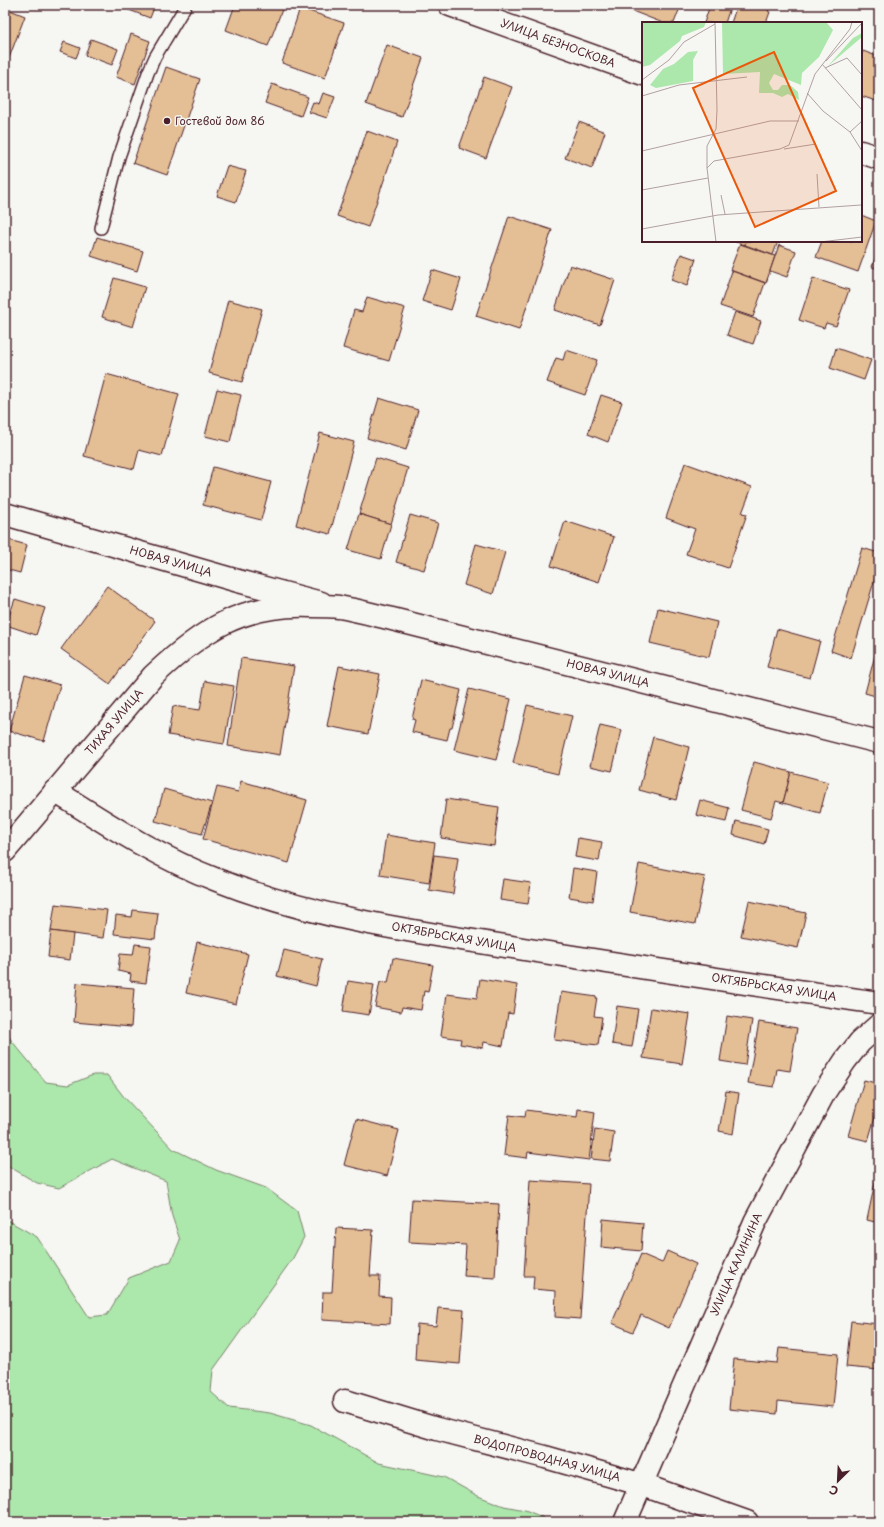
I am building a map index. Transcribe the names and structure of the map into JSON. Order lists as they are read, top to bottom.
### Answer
{
  "streets": {
    "street": [
      "УЛИЦА БЕЗНОСКОВА",
      "НОВАЯ УЛИЦА",
      "ТИХАЯ УЛИЦА",
      "ОКТЯБРЬСКАЯ УЛИЦА",
      "УЛИЦА КАЛИНИНА",
      "ВОДОПРОВОДНАЯ УЛИЦА"
    ]
  },
  "crossings": [
    ["НОВАЯ УЛИЦА", "ТИХАЯ УЛИЦА"],
    ["ТИХАЯ УЛИЦА", "ОКТЯБРЬСКАЯ УЛИЦА"],
    ["УЛИЦА КАЛИНИНА", "ВОДОПРОВОДНАЯ УЛИЦА"]
  ],
  "places": ["Гостевой дом 86"],
  "north": "bottom left"
}
